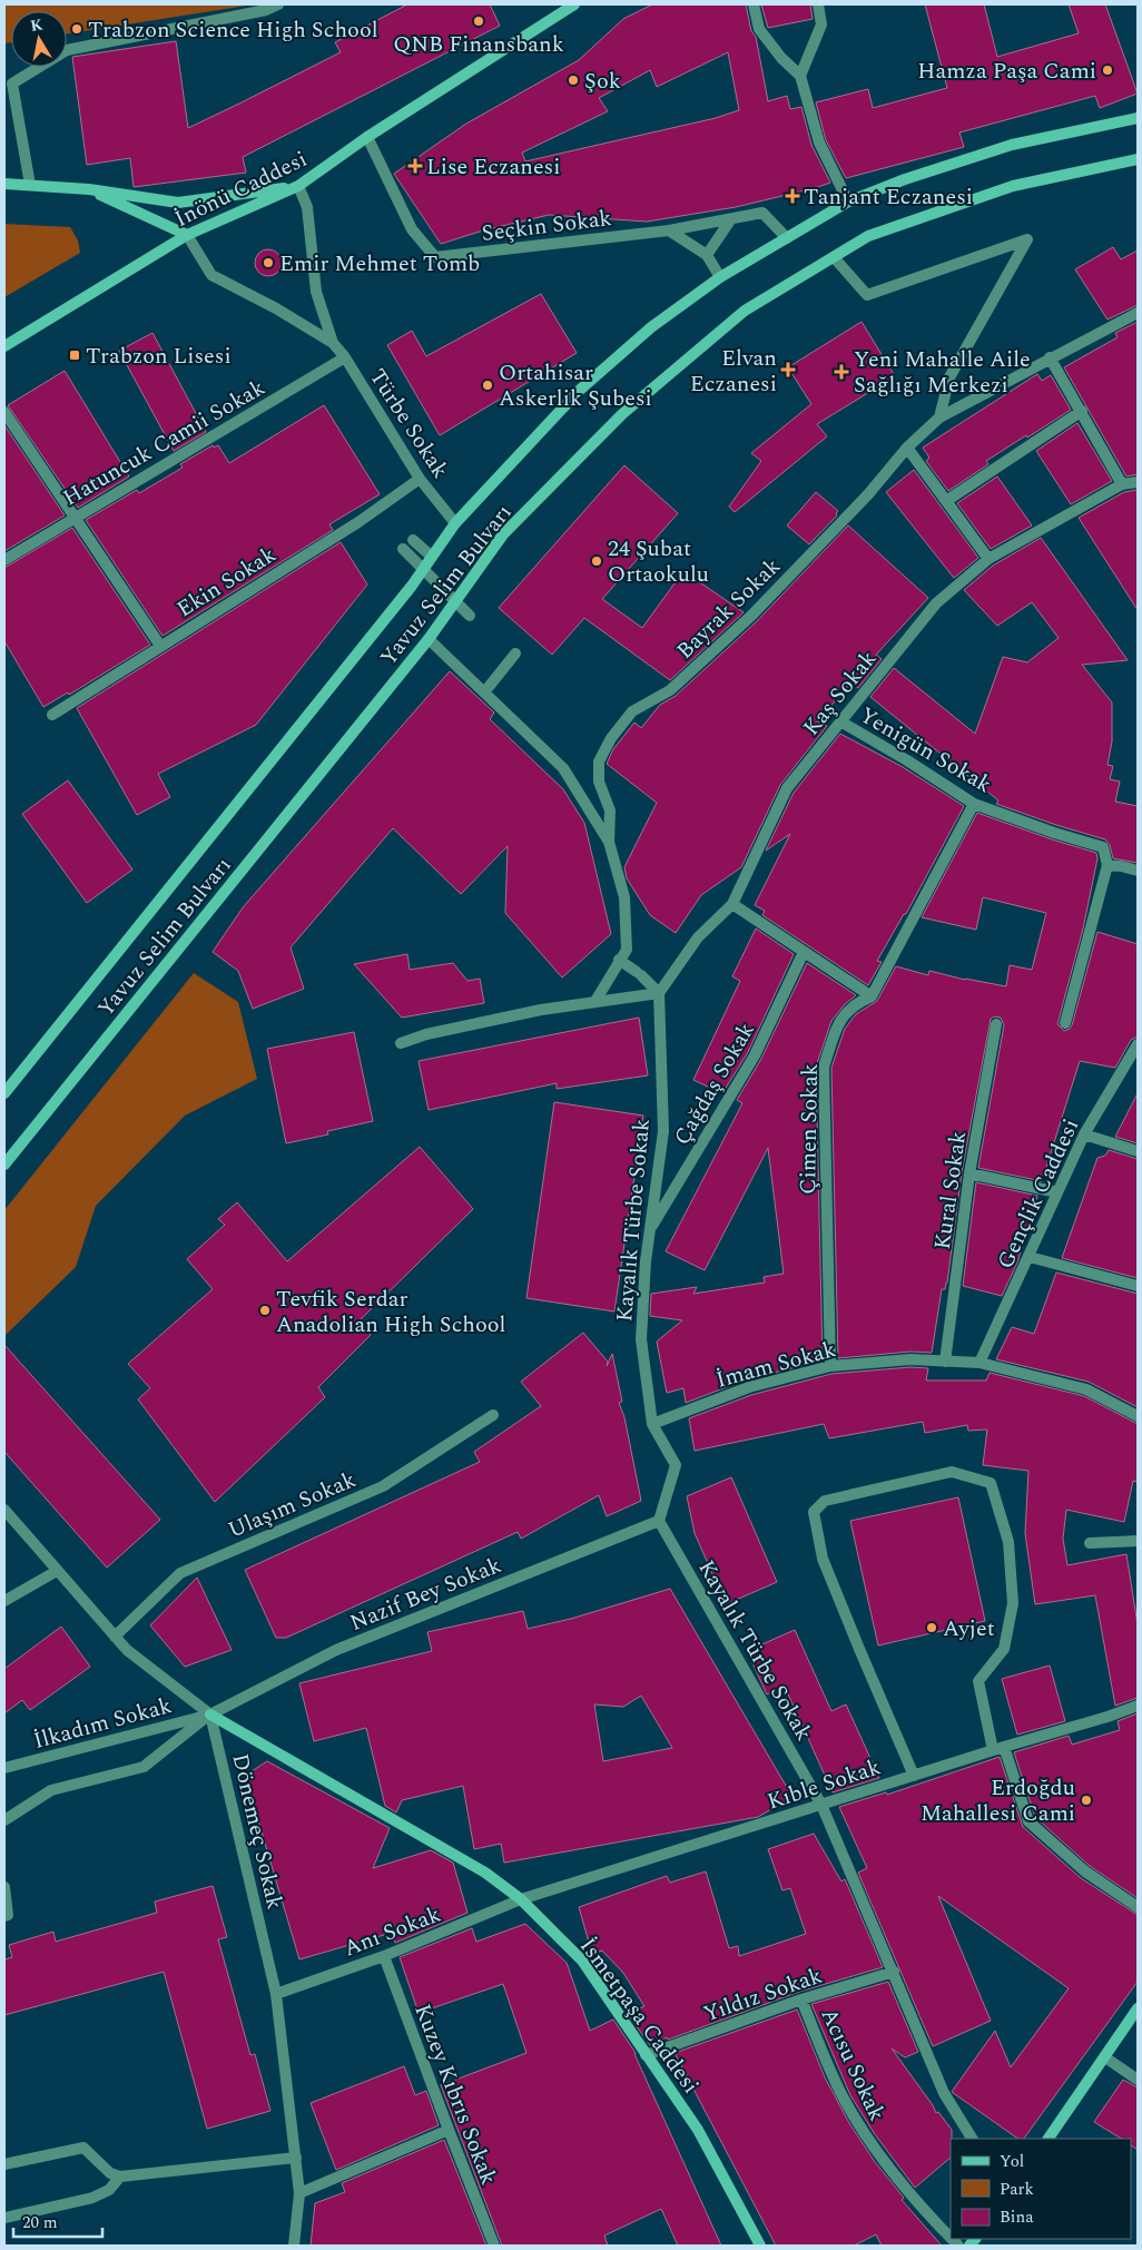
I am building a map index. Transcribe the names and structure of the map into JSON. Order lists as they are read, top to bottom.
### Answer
{
  "streets": {
    "main road": ["İnönü Caddesi", "Yavuz Selim Bulvarı", "İsmetpaşa Caddesi"],
    "street": [
      "Seçkin Sokak",
      "Türbe Sokak",
      "Hatuncuk Camii Sokak",
      "Ekin Sokak",
      "Bayrak Sokak",
      "Kaş Sokak",
      "Yenigün Sokak",
      "Çağdaş Sokak",
      "Çimen Sokak",
      "Kural Sokak",
      "Gençlik Caddesi",
      "Kayalık Türbe Sokak",
      "İmam Sokak",
      "Ulaşım Sokak",
      "Nazif Bey Sokak",
      "İlkadım Sokak",
      "Kıble Sokak",
      "Dönemeç Sokak",
      "Anı Sokak",
      "Yıldız Sokak",
      "Acısu Sokak",
      "Kuzey Kıbrıs Sokak"
    ]
  },
  "crossings": [
    ["İnönü Caddesi", "Seçkin Sokak"],
    ["İnönü Caddesi", "Türbe Sokak"],
    ["Seçkin Sokak", "Yavuz Selim Bulvarı"],
    ["Türbe Sokak", "Hatuncuk Camii Sokak"],
    ["Türbe Sokak", "Ekin Sokak"],
    ["Türbe Sokak", "Yavuz Selim Bulvarı"],
    ["Kaş Sokak", "Yenigün Sokak"],
    ["Kaş Sokak", "Kayalık Türbe Sokak"],
    ["Çağdaş Sokak", "Kayalık Türbe Sokak"],
    ["Çimen Sokak", "İmam Sokak"],
    ["Kural Sokak", "İmam Sokak"],
    ["Gençlik Caddesi", "İmam Sokak"],
    ["Kayalık Türbe Sokak", "İmam Sokak"],
    ["Kayalık Türbe Sokak", "Nazif Bey Sokak"],
    ["Kayalık Türbe Sokak", "Kıble Sokak"],
    ["Kayalık Türbe Sokak", "Yıldız Sokak"],
    ["Nazif Bey Sokak", "İlkadım Sokak"],
    ["Nazif Bey Sokak", "Dönemeç Sokak"],
    ["Nazif Bey Sokak", "İsmetpaşa Caddesi"],
    ["İlkadım Sokak", "Dönemeç Sokak"],
    ["İlkadım Sokak", "İsmetpaşa Caddesi"],
    ["Kıble Sokak", "Anı Sokak"],
    ["Kıble Sokak", "İsmetpaşa Caddesi"],
    ["Dönemeç Sokak", "Anı Sokak"],
    ["Dönemeç Sokak", "İsmetpaşa Caddesi"],
    ["Anı Sokak", "İsmetpaşa Caddesi"],
    ["Anı Sokak", "Kuzey Kıbrıs Sokak"],
    ["Yıldız Sokak", "İsmetpaşa Caddesi"],
    ["Yıldız Sokak", "Acısu Sokak"]
  ],
  "places": {
    "other": [
      "QNB Finansbank",
      "Trabzon Science High School",
      "Hamza Paşa Cami",
      "Şok",
      "Emir Mehmet Tomb",
      "Ortahisar Askerlik Şubesi",
      "24 Şubat Ortaokulu",
      "Tevfik Serdar Anadolian High School",
      "Ayjet",
      "Erdoğdu Mahallesi Cami"
    ],
    "health": [
      "Lise Eczanesi",
      "Tanjant Eczanesi",
      "Elvan Eczanesi",
      "Yeni Mahalle Aile Sağlığı Merkezi"
    ],
    "transit": ["Trabzon Lisesi"]
  },
  "legend": ["Yol", "Park", "Bina"],
  "scale_bar": "20 m",
  "north": "top"
}
